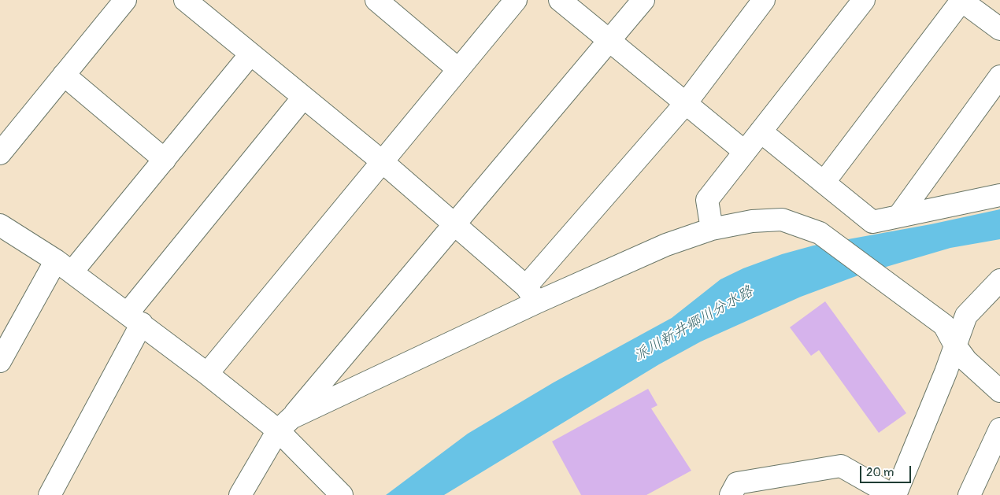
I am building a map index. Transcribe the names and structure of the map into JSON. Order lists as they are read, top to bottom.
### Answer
{
  "water": ["派川新井郷川分水路"],
  "scale_bar": "20 m"
}
